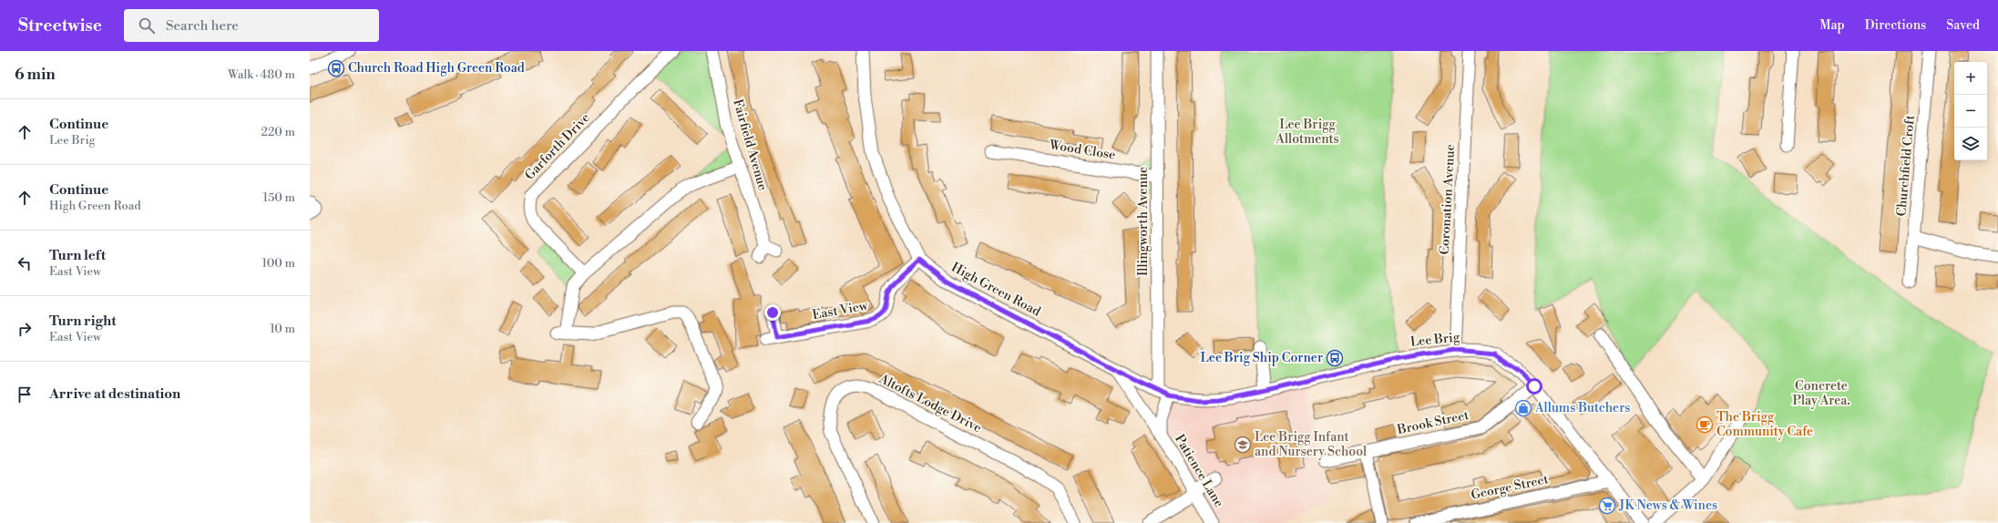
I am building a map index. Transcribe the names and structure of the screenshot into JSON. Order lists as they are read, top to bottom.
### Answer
{
  "streets": {
    "street": [
      "Fairfield Avenue",
      "Garforth Drive",
      "Wood Close",
      "Churchfield Croft",
      "Coronation Avenue",
      "Illingworth Avenue",
      "High Green Road",
      "East View",
      "Lee Brig",
      "Altofts Lodge Drive",
      "Brook Street",
      "Patience Lane",
      "George Street"
    ]
  },
  "crossings": [
    ["Wood Close", "Illingworth Avenue"],
    ["Coronation Avenue", "Lee Brig"],
    ["Illingworth Avenue", "High Green Road"],
    ["Illingworth Avenue", "Lee Brig"],
    ["Illingworth Avenue", "Patience Lane"],
    ["High Green Road", "East View"],
    ["High Green Road", "Lee Brig"],
    ["High Green Road", "Patience Lane"],
    ["Lee Brig", "Brook Street"],
    ["Lee Brig", "Patience Lane"],
    ["Lee Brig", "George Street"]
  ],
  "parks": ["Lee Brigg Allotments", "Concrete Play Area."],
  "places": {
    "bus stop": ["Church Road High Green Road", "Lee Brig Ship Corner"],
    "shop": ["Allums Butchers"],
    "cafe": ["The Brigg Community Cafe"],
    "school or university": ["Lee Brigg Infant and Nursery School"],
    "supermarket": ["JK News & Wines"]
  },
  "page": {
    "header": "Streetwise",
    "search": "Search here",
    "nav": ["Map", "Directions", "Saved"],
    "heading": ["6 min", "Walk · 480 m"],
    "map_buttons": ["+", "−"],
    "list": [
      ["Continue", "Lee Brig", "220 m"],
      ["Continue", "High Green Road", "150 m"],
      ["Turn left", "East View", "100 m"],
      ["Turn right", "East View", "10 m"],
      "Arrive at destination"
    ]
  }
}
